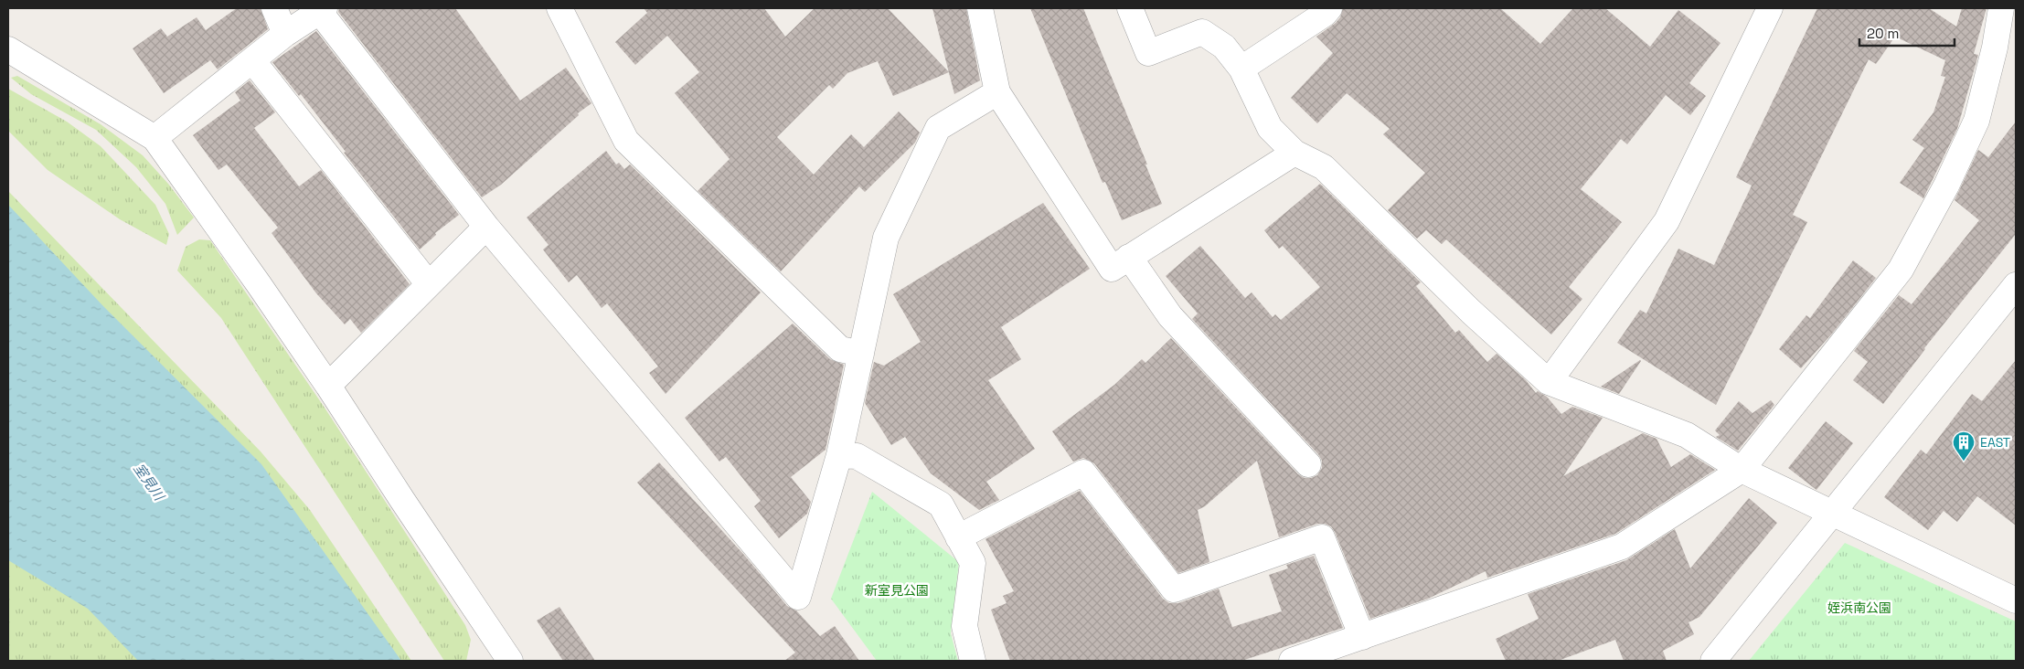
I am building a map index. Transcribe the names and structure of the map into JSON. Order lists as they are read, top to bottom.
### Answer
{
  "water": ["室見川"],
  "parks": ["新室見公園", "姪浜南公園"],
  "places": {
    "building": ["EAST"]
  },
  "scale_bar": "20 m"
}
